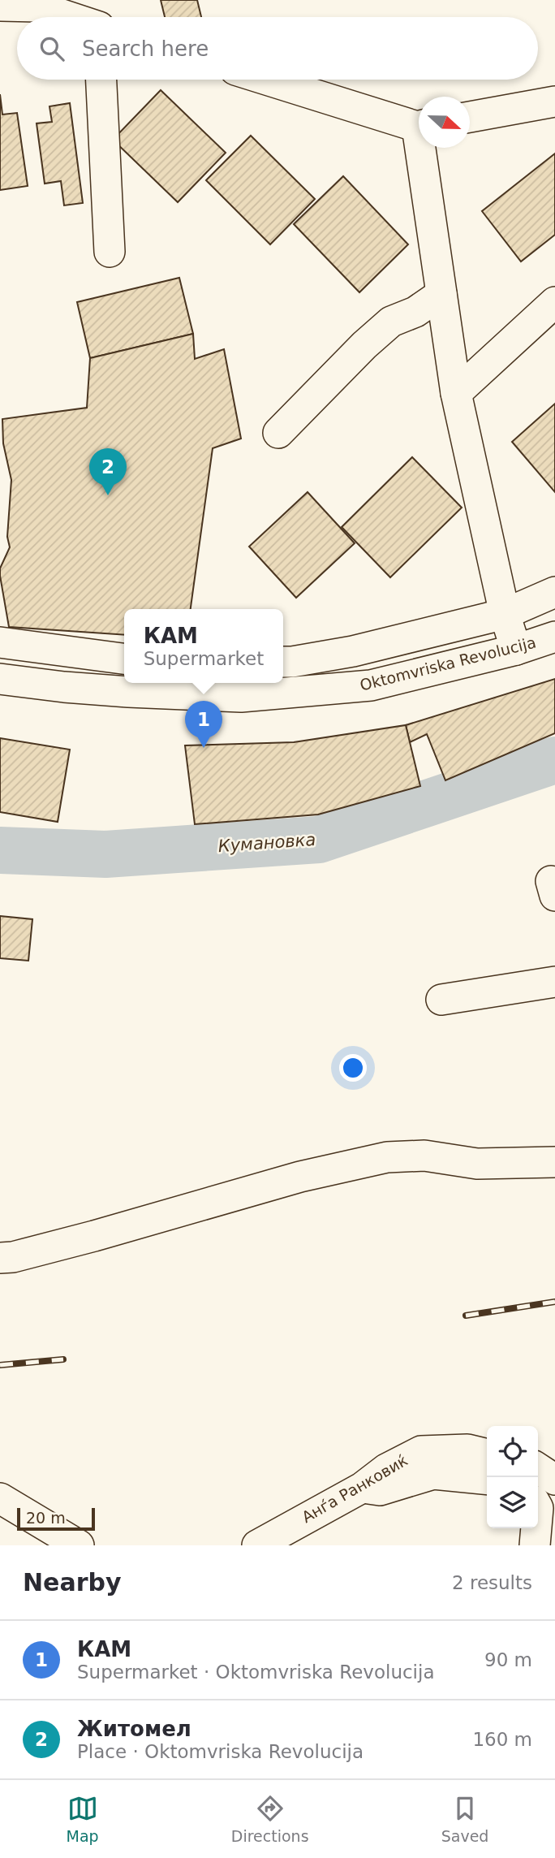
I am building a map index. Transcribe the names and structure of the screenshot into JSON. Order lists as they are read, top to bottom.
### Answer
{
  "streets": {
    "street": ["Oktomvriska Revolucija", "Анѓа Ранковиќ"]
  },
  "water": ["Кумановка"],
  "scale_bar": "20 m",
  "north": "right",
  "page": {
    "search": "Search here",
    "pins": ["2", "1"],
    "popup": ["КАМ", "Supermarket"],
    "scale": "20 m",
    "heading": ["Nearby", "2 results"],
    "list": [
      {
        "mark": "1",
        "name": "КАМ",
        "note": "Supermarket · Oktomvriska Revolucija",
        "value": "90 m"
      },
      {
        "mark": "2",
        "name": "Житомел",
        "note": "Place · Oktomvriska Revolucija",
        "value": "160 m"
      }
    ],
    "nav": ["Map", "Directions", "Saved"]
  }
}
